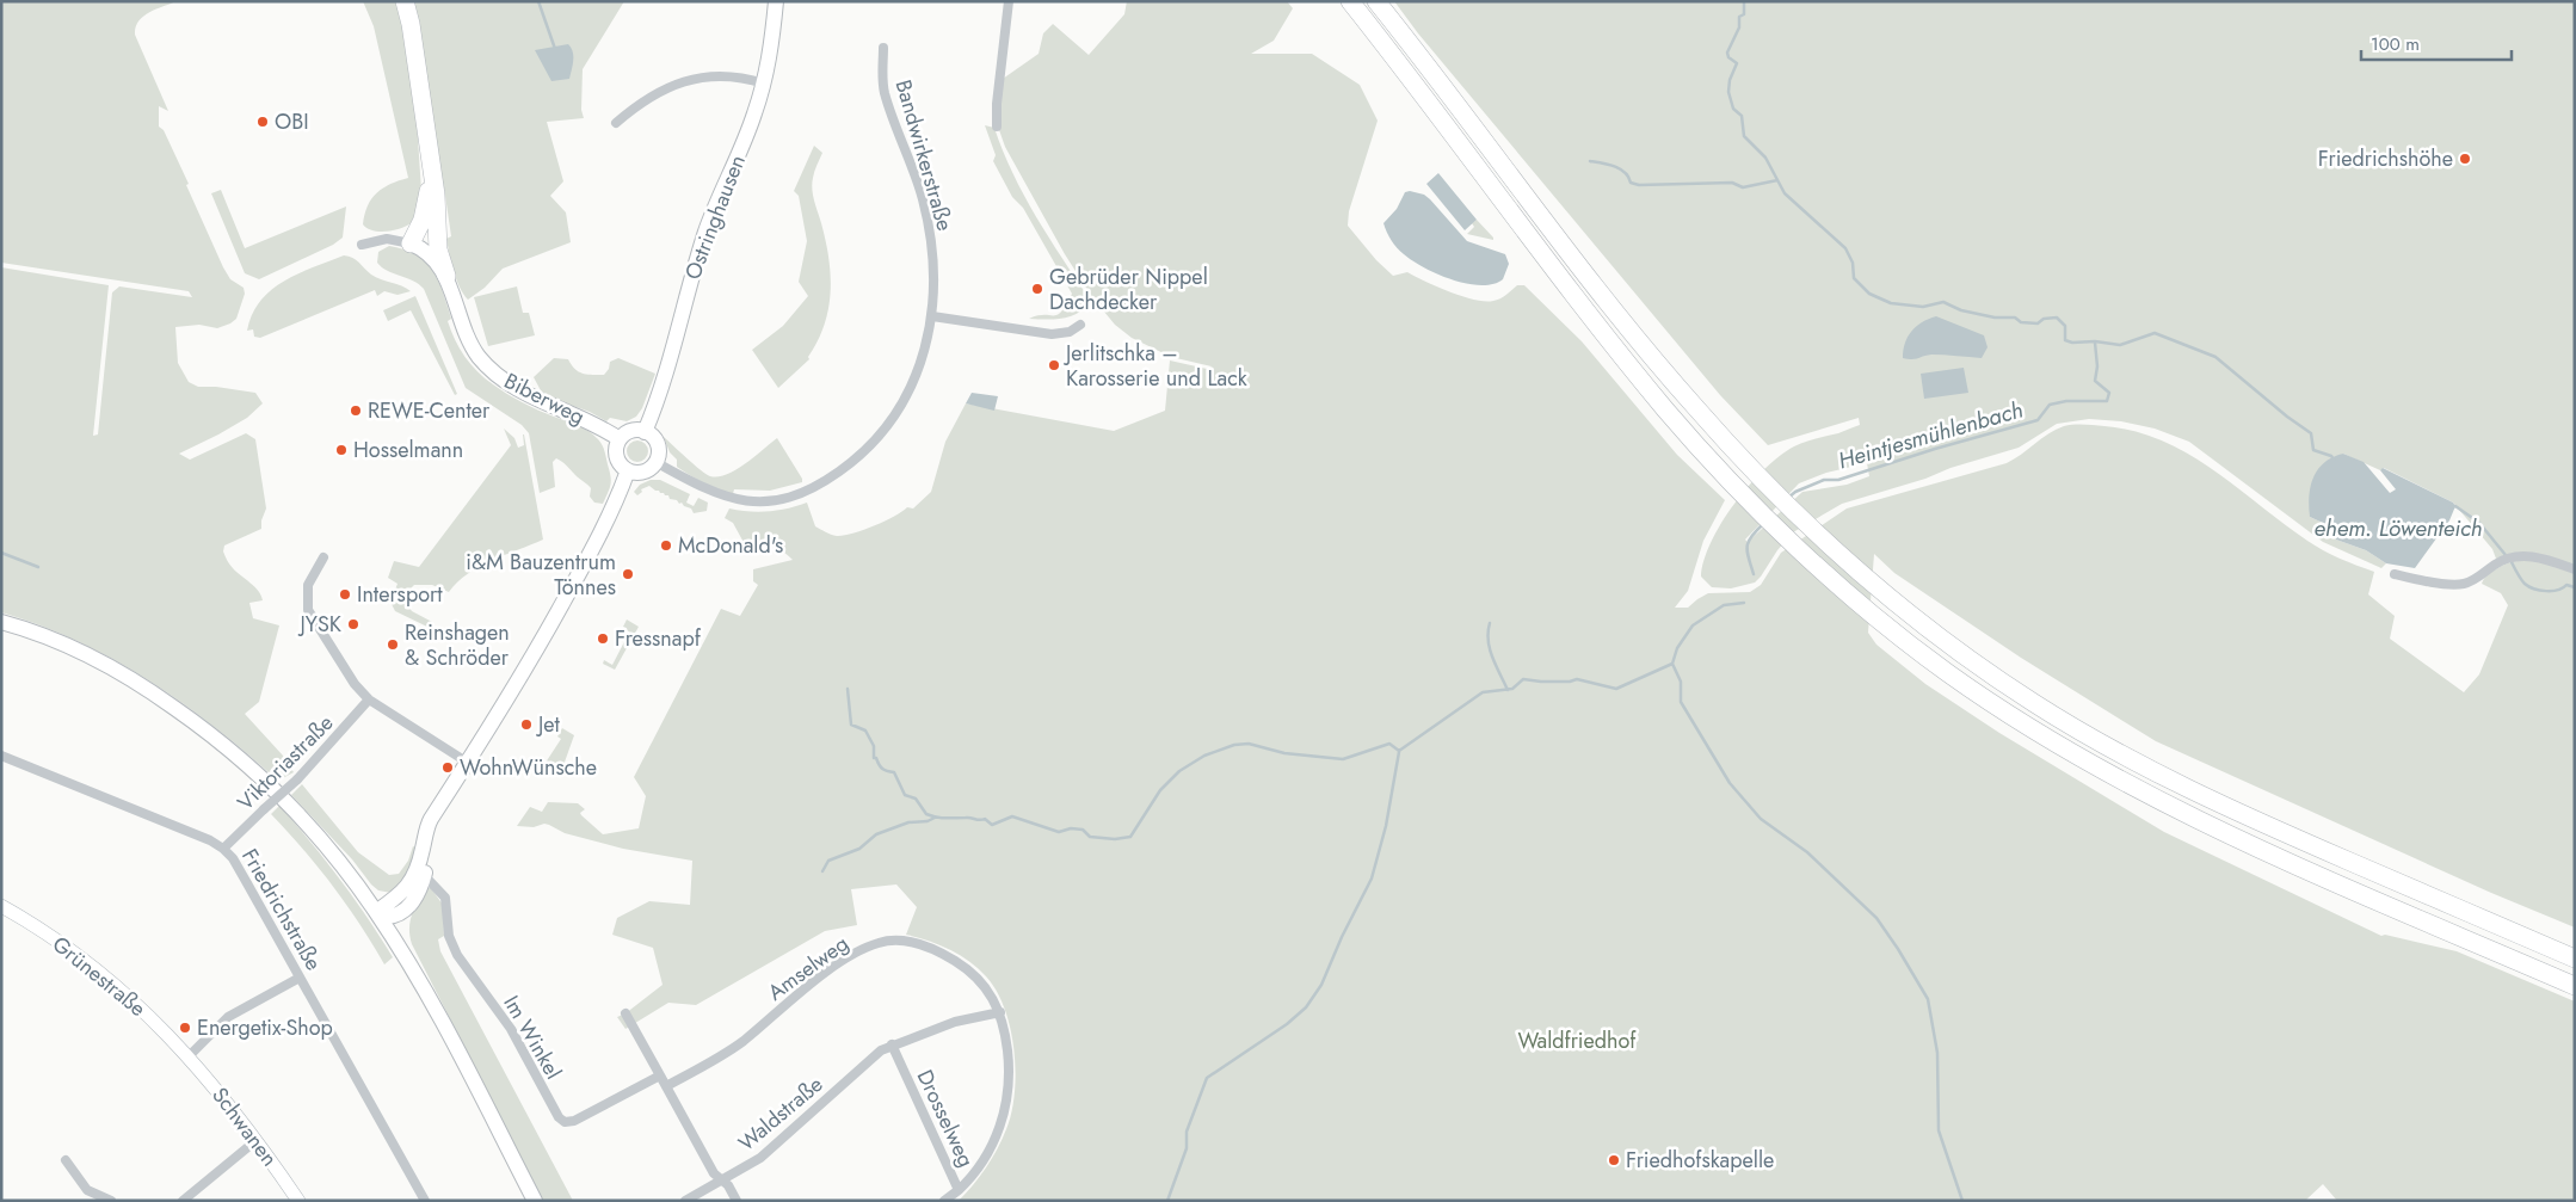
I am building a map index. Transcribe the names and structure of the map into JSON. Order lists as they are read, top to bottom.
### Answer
{
  "streets": {
    "main road": ["Ostringhausen", "Biberweg"],
    "street": [
      "Bandwirkerstraße",
      "Viktoriastraße",
      "Friedrichstraße",
      "Amselweg",
      "Grünestraße",
      "Im Winkel",
      "Waldstraße",
      "Drosselweg",
      "Schwanen"
    ]
  },
  "crossings": [
    ["Bandwirkerstraße", "Ostringhausen"],
    ["Bandwirkerstraße", "Biberweg"],
    ["Ostringhausen", "Biberweg"],
    ["Viktoriastraße", "Friedrichstraße"],
    ["Amselweg", "Drosselweg"],
    ["Grünestraße", "Schwanen"],
    ["Waldstraße", "Drosselweg"]
  ],
  "water": ["Heintjesmühlenbach", "ehem. Löwenteich"],
  "parks": ["Waldfriedhof"],
  "places": [
    "OBI",
    "Friedrichshöhe",
    "Gebrüder Nippel Dachdecker",
    "Jerlitschka – Karosserie und Lack",
    "REWE-Center",
    "Hosselmann",
    "McDonald's",
    "i&M Bauzentrum Tönnes",
    "Intersport",
    "JYSK",
    "Fressnapf",
    "Reinshagen & Schröder",
    "Jet",
    "WohnWünsche",
    "Energetix-Shop",
    "Friedhofskapelle"
  ],
  "scale_bar": "100 m"
}
